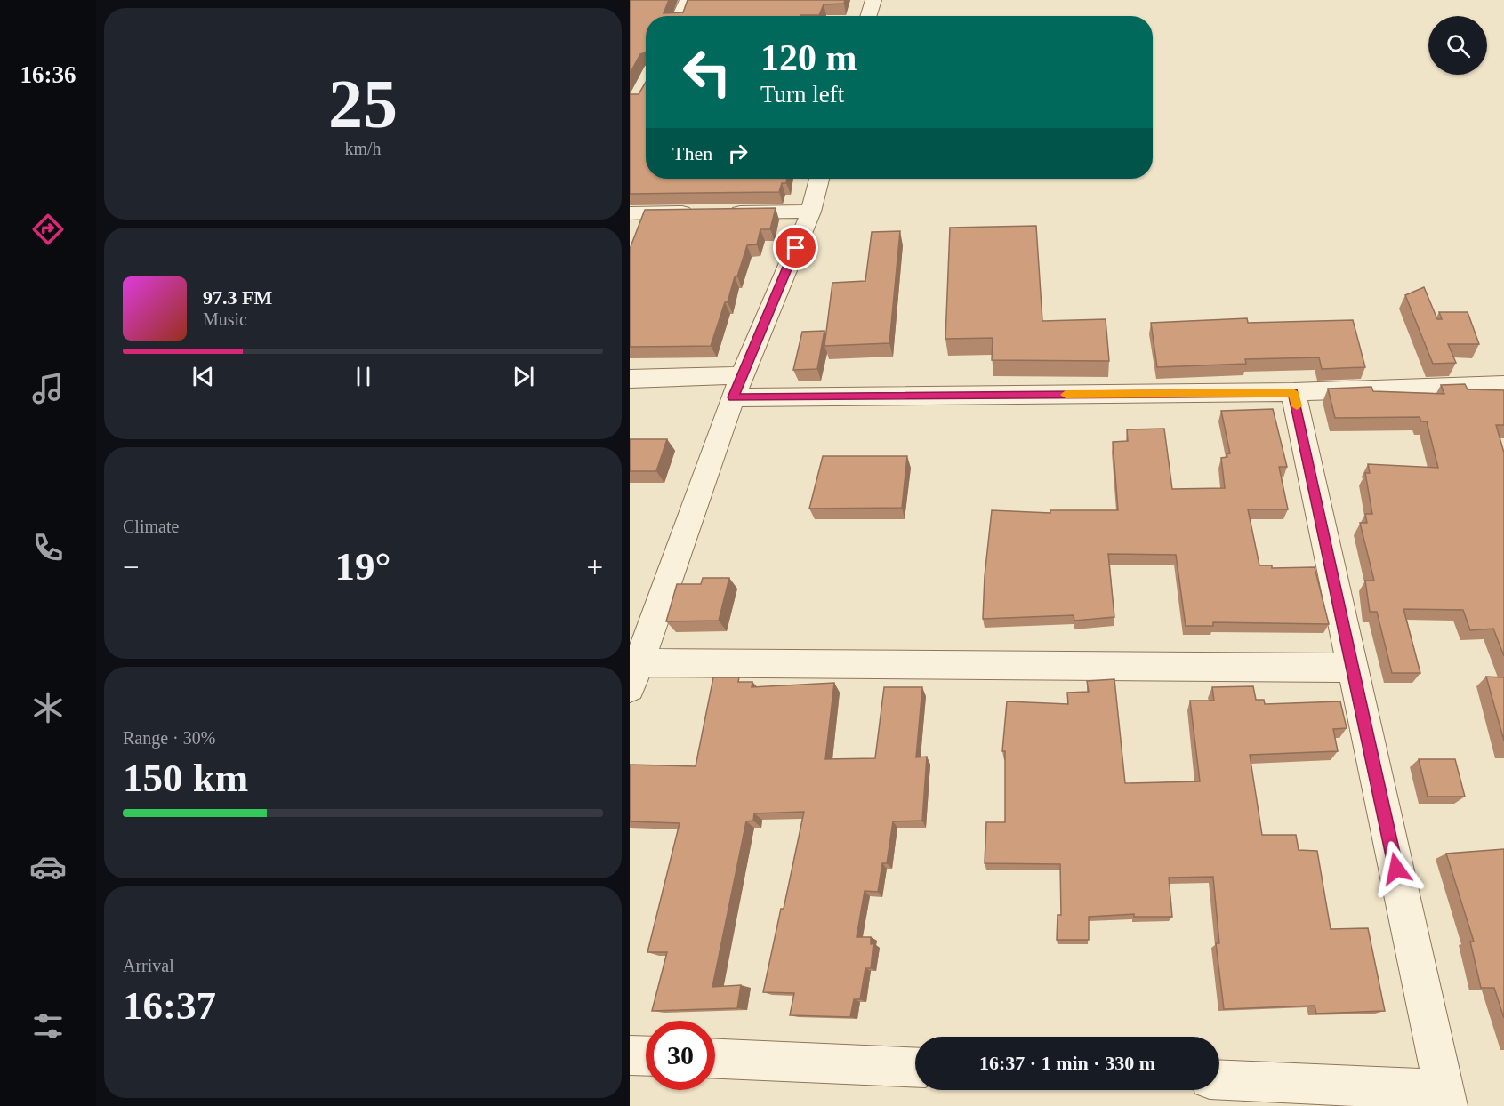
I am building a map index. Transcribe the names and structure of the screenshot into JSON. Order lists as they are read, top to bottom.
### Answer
{
  "page": {
    "tabs": "16:36",
    "tile": [
      ["25", "km/h"],
      "Climate",
      ["Range · 30%", "150 km"],
      ["Arrival", "16:37"]
    ],
    "turn": ["120 m", "Turn left"],
    "then": "Then",
    "song": ["97.3 FM", "Music"],
    "heat": ["−", "19°", "+"],
    "limit": "30",
    "trip": "16:37 · 1 min · 330 m"
  }
}
